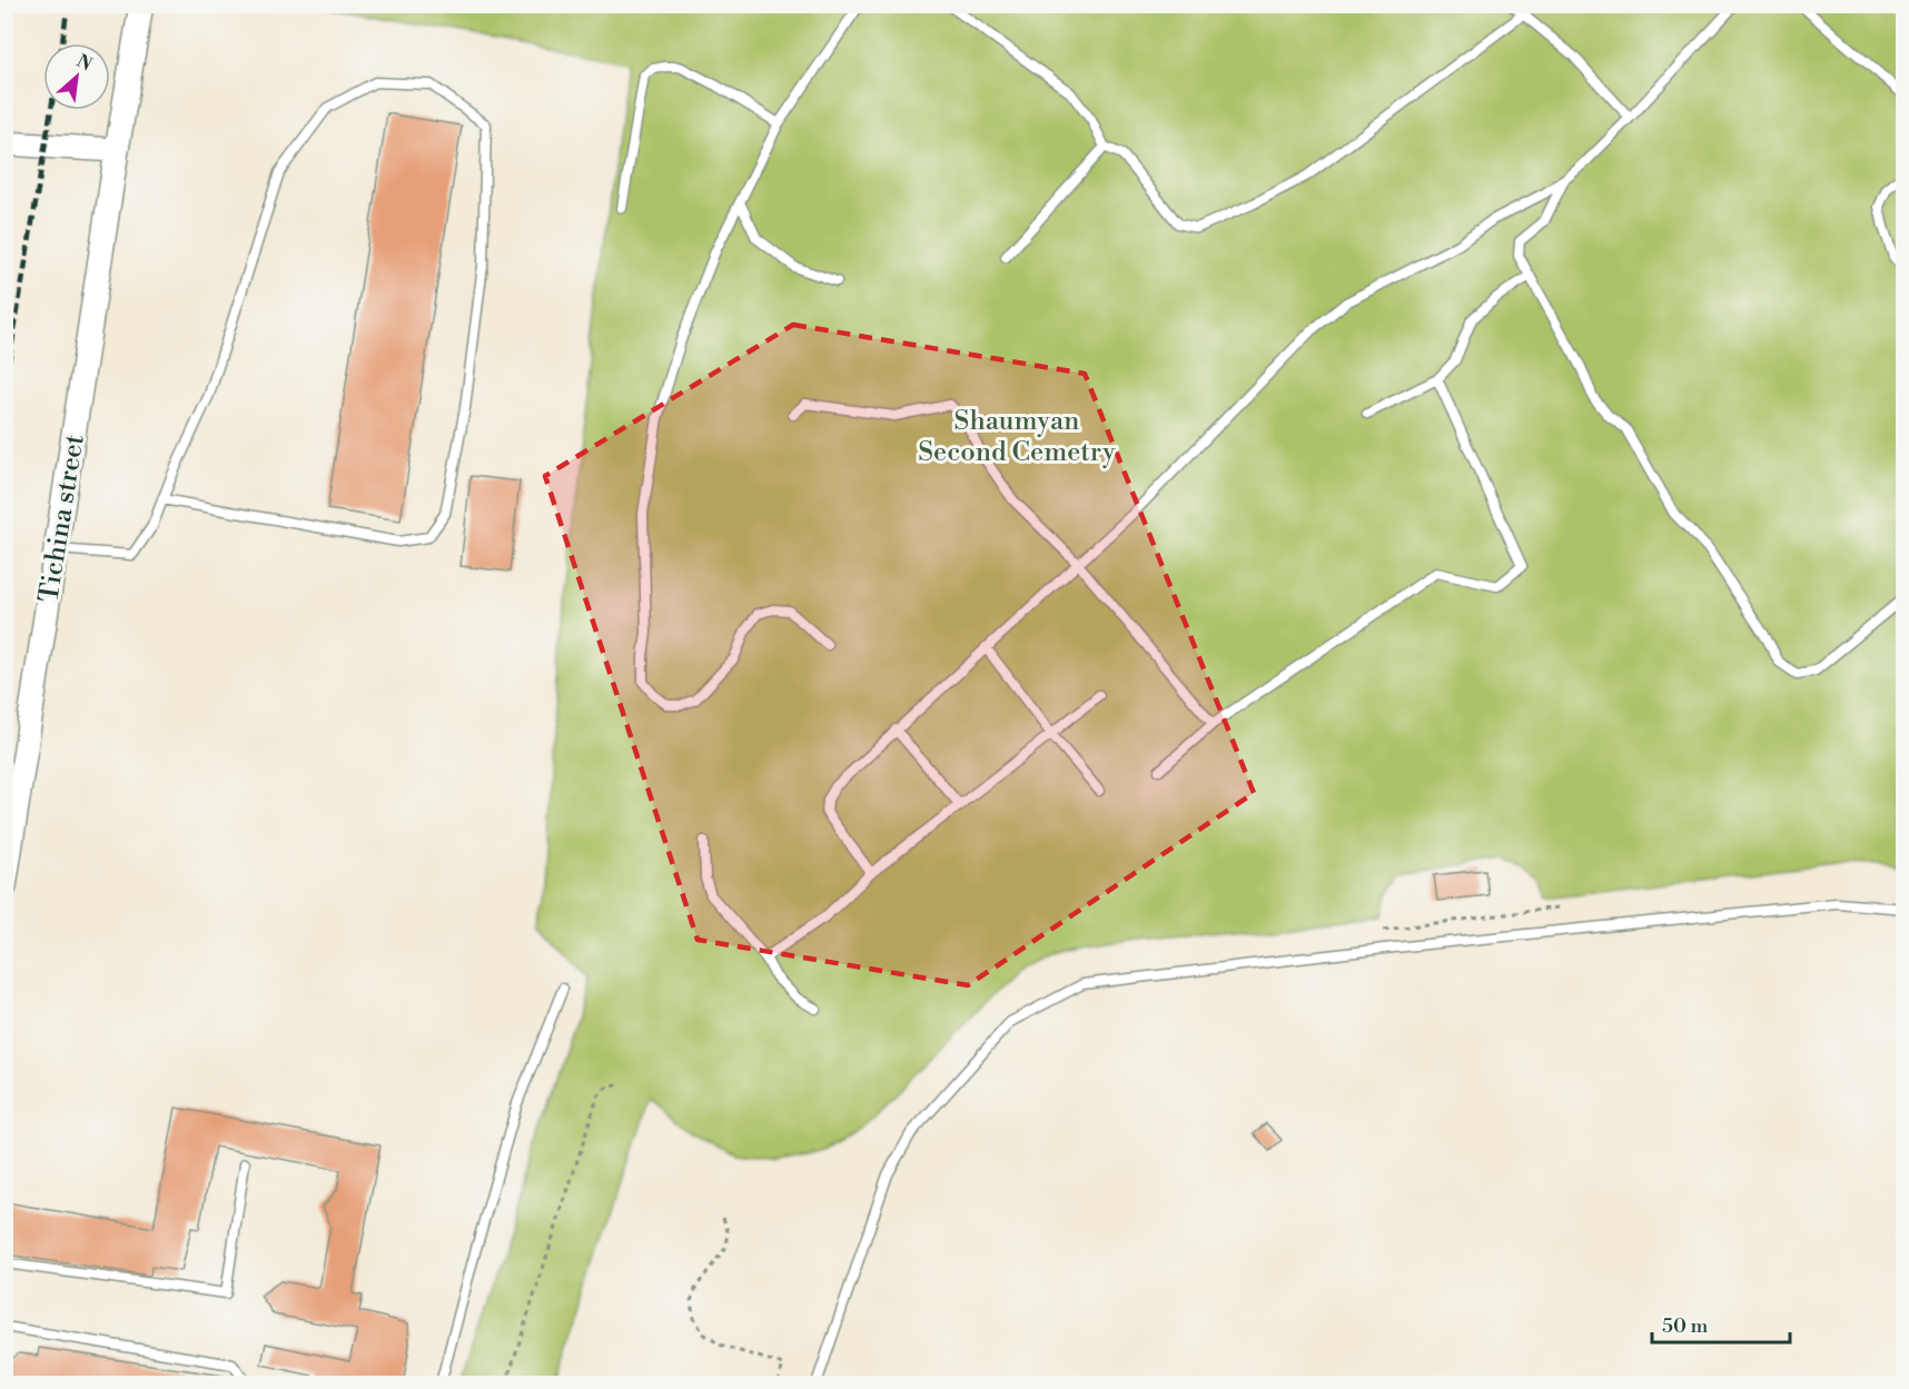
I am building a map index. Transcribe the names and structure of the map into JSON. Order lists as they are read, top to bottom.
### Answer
{
  "streets": {
    "street": ["Tichina street"]
  },
  "parks": ["Shaumyan Second Cemetry"],
  "scale_bar": "50 m",
  "north": "top right"
}
